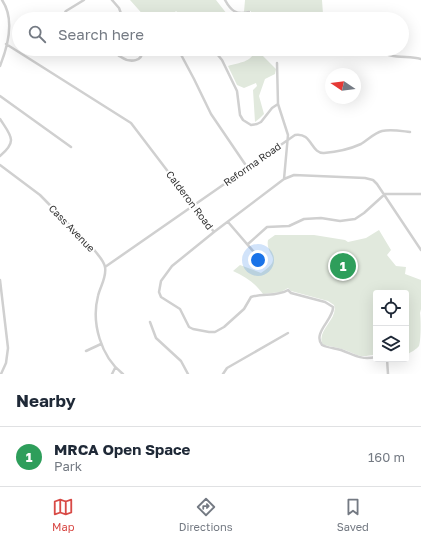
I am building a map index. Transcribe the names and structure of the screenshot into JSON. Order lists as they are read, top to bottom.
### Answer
{
  "streets": {
    "street": ["Reforma Road", "Calderon Road", "Cass Avenue"]
  },
  "crossings": [
    ["Reforma Road", "Calderon Road"],
    ["Reforma Road", "Cass Avenue"]
  ],
  "north": "left",
  "page": {
    "search": "Search here",
    "pins": "1",
    "heading": "Nearby",
    "list": [
      {
        "mark": "1",
        "name": "MRCA Open Space",
        "note": "Park",
        "value": "160 m"
      }
    ],
    "nav": ["Map", "Directions", "Saved"]
  }
}
